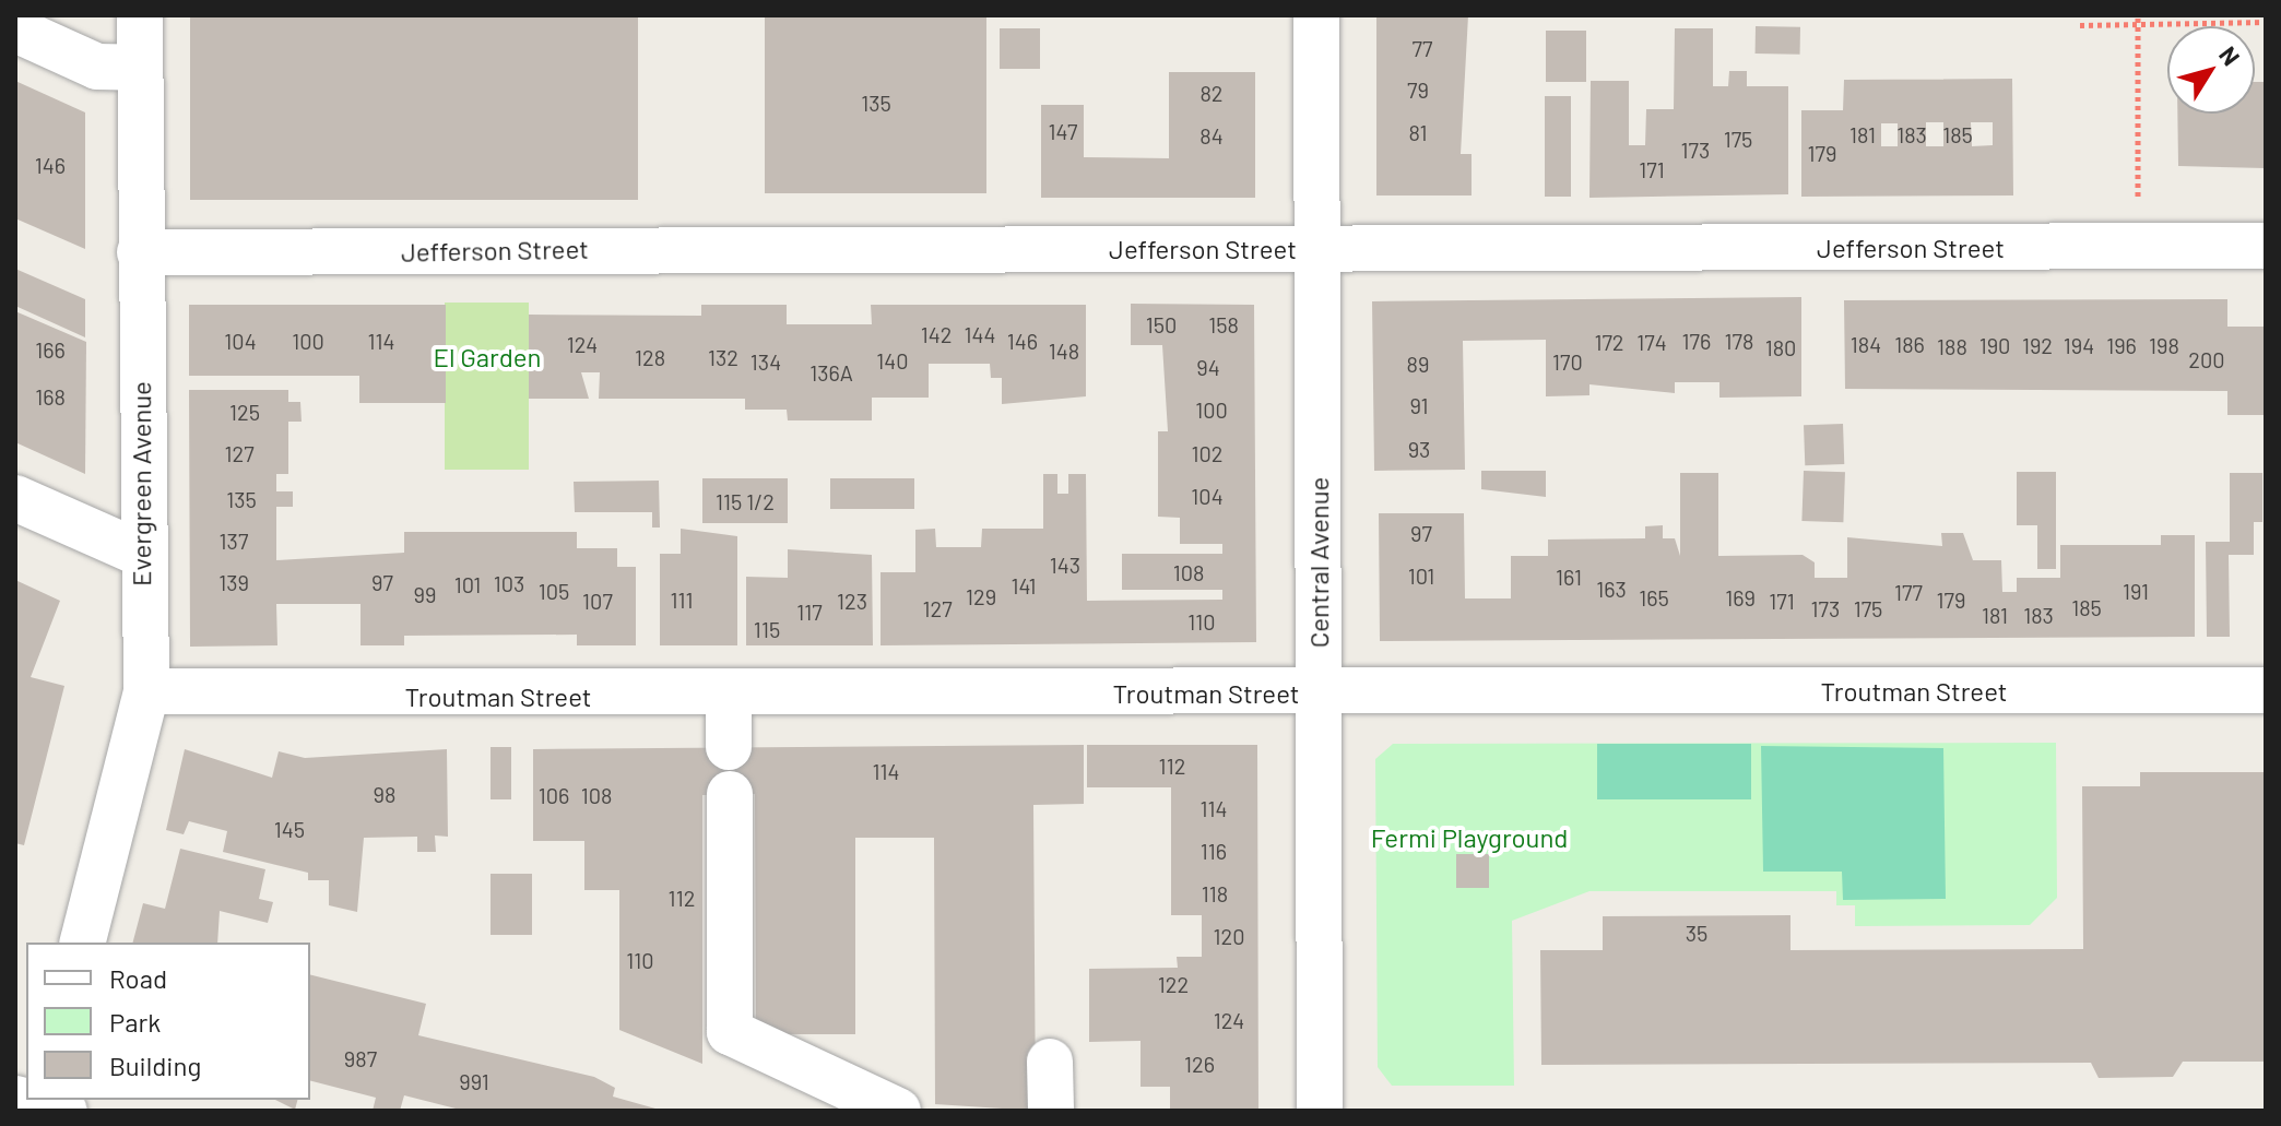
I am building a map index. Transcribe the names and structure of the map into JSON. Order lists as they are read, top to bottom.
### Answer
{
  "streets": {
    "street": [
      "Jefferson Street",
      "Evergreen Avenue",
      "Central Avenue",
      "Troutman Street"
    ]
  },
  "crossings": [
    ["Jefferson Street", "Evergreen Avenue"],
    ["Jefferson Street", "Central Avenue"],
    ["Evergreen Avenue", "Troutman Street"],
    ["Central Avenue", "Troutman Street"]
  ],
  "parks": ["El Garden", "Fermi Playground"],
  "house_numbers": [
    "77",
    "79",
    "82",
    "135",
    "147",
    "81",
    "181",
    "183",
    "185",
    "84",
    "175",
    "173",
    "179",
    "146",
    "171",
    "150",
    "158",
    "142",
    "144",
    "104",
    "100",
    "114",
    "146",
    "176",
    "178",
    "172",
    "174",
    "124",
    "184",
    "186",
    "190",
    "192",
    "194",
    "196",
    "198",
    "188",
    "180",
    "166",
    "148",
    "128",
    "132",
    "200",
    "140",
    "134",
    "170",
    "89",
    "94",
    "136A",
    "168",
    "91",
    "100",
    "125",
    "93",
    "127",
    "102",
    "104",
    "135",
    "115 1/2",
    "97",
    "137",
    "143",
    "108",
    "101",
    "161",
    "139",
    "97",
    "103",
    "101",
    "141",
    "163",
    "105",
    "191",
    "177",
    "99",
    "129",
    "165",
    "169",
    "111",
    "179",
    "107",
    "123",
    "171",
    "185",
    "127",
    "173",
    "175",
    "117",
    "181",
    "183",
    "110",
    "115",
    "112",
    "114",
    "98",
    "106",
    "108",
    "114",
    "145",
    "116",
    "118",
    "112",
    "35",
    "120",
    "110",
    "122",
    "124",
    "987",
    "126",
    "991"
  ],
  "legend": ["Road", "Park", "Building"],
  "north": "top right"
}
